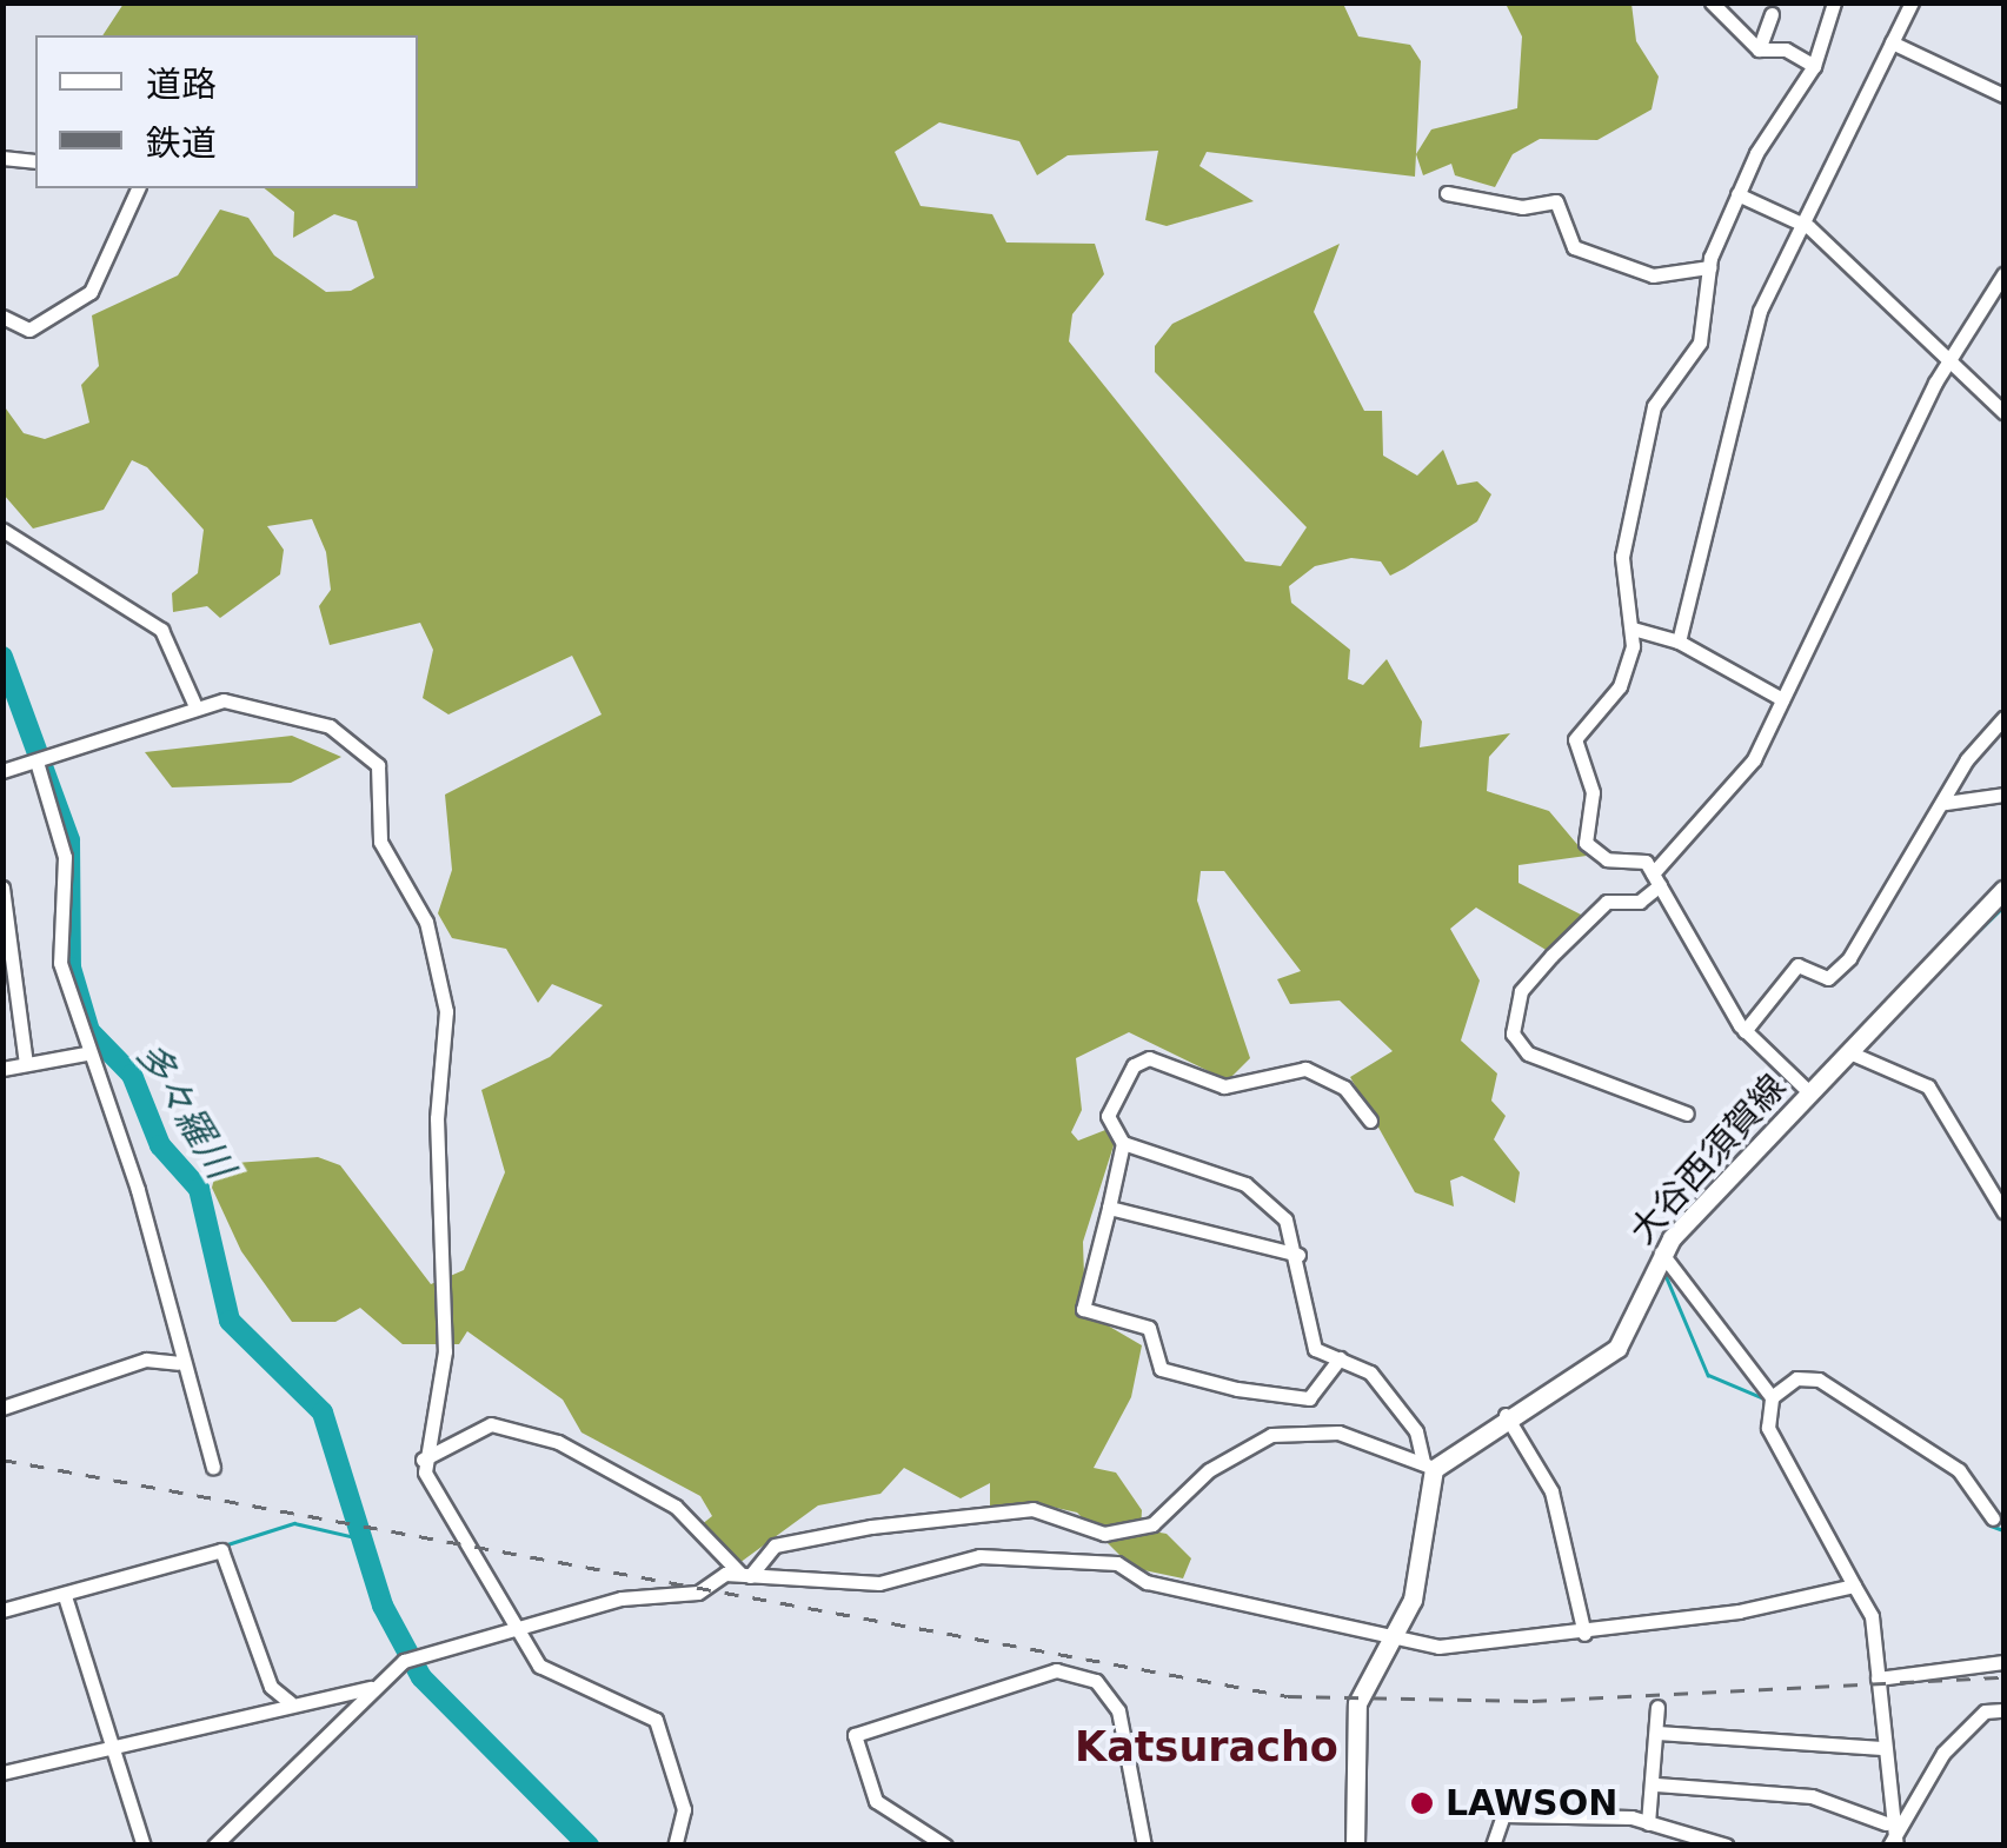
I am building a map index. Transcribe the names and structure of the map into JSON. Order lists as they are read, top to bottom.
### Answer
{
  "streets": {
    "main road": ["大谷西須賀線"]
  },
  "districts": ["Katsuracho"],
  "water": ["多々羅川"],
  "places": ["LAWSON"],
  "legend": ["道路", "鉄道"]
}
